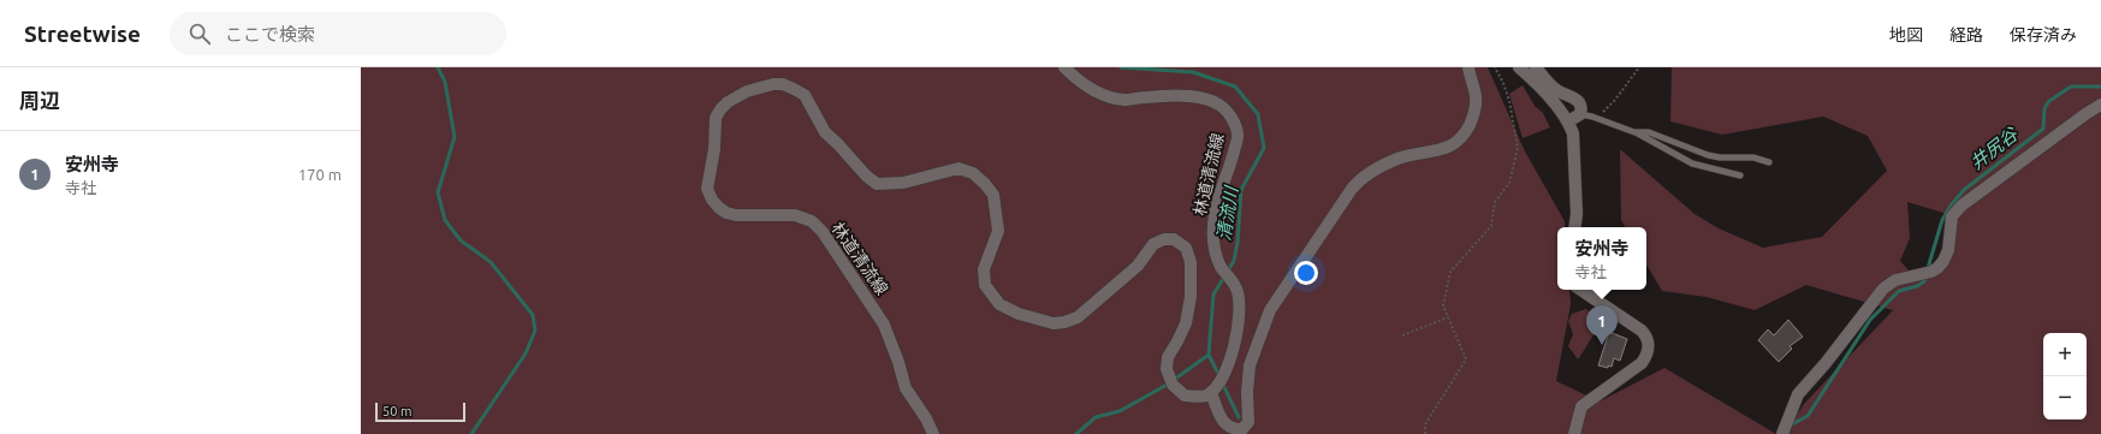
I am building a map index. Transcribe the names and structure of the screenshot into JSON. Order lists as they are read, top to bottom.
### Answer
{
  "streets": {
    "street": ["林道清流線"]
  },
  "water": ["井尻谷", "清流川"],
  "scale_bar": "50 m",
  "page": {
    "header": "Streetwise",
    "search": "ここで検索",
    "nav": ["地図", "経路", "保存済み"],
    "heading": "周辺",
    "list": [
      {
        "mark": "1",
        "name": "安州寺",
        "note": "寺社",
        "value": "170 m"
      }
    ],
    "popup": ["安州寺", "寺社"],
    "pins": "1",
    "map_buttons": ["+", "−"],
    "scale": "50 m"
  }
}
